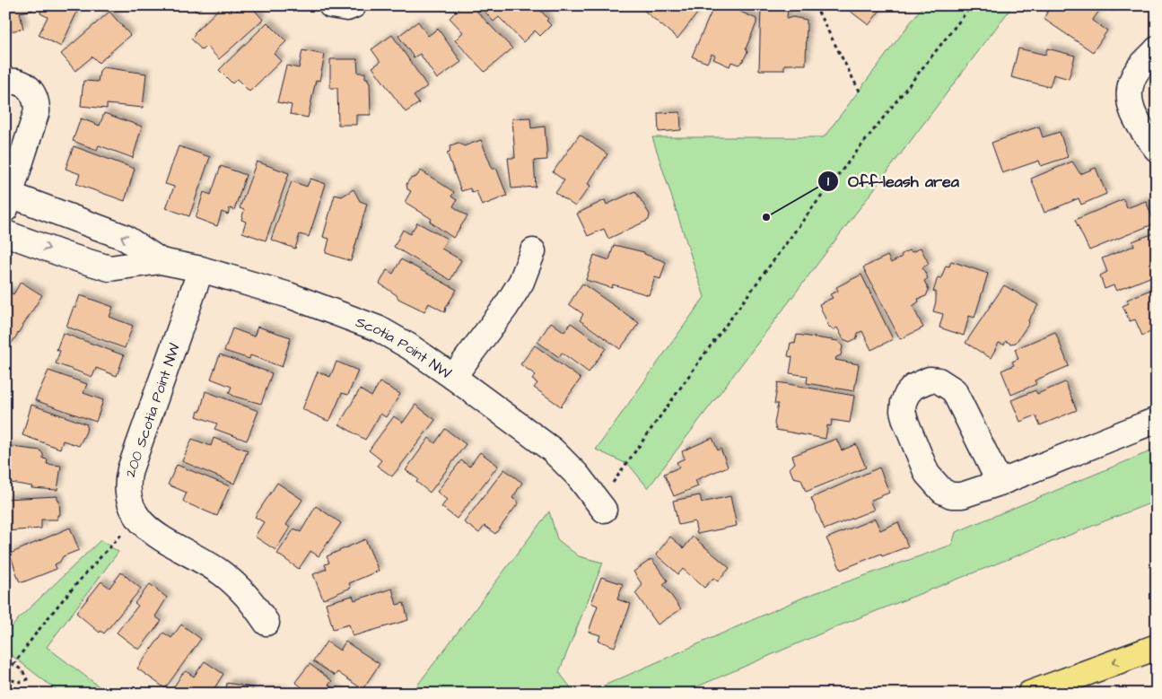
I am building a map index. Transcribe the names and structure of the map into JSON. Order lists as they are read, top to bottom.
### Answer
{
  "streets": {
    "street": ["Scotia Point NW", "200 Scotia Point NW"]
  },
  "crossings": [
    ["Scotia Point NW", "200 Scotia Point NW"]
  ],
  "places": ["Off-leash area"]
}
